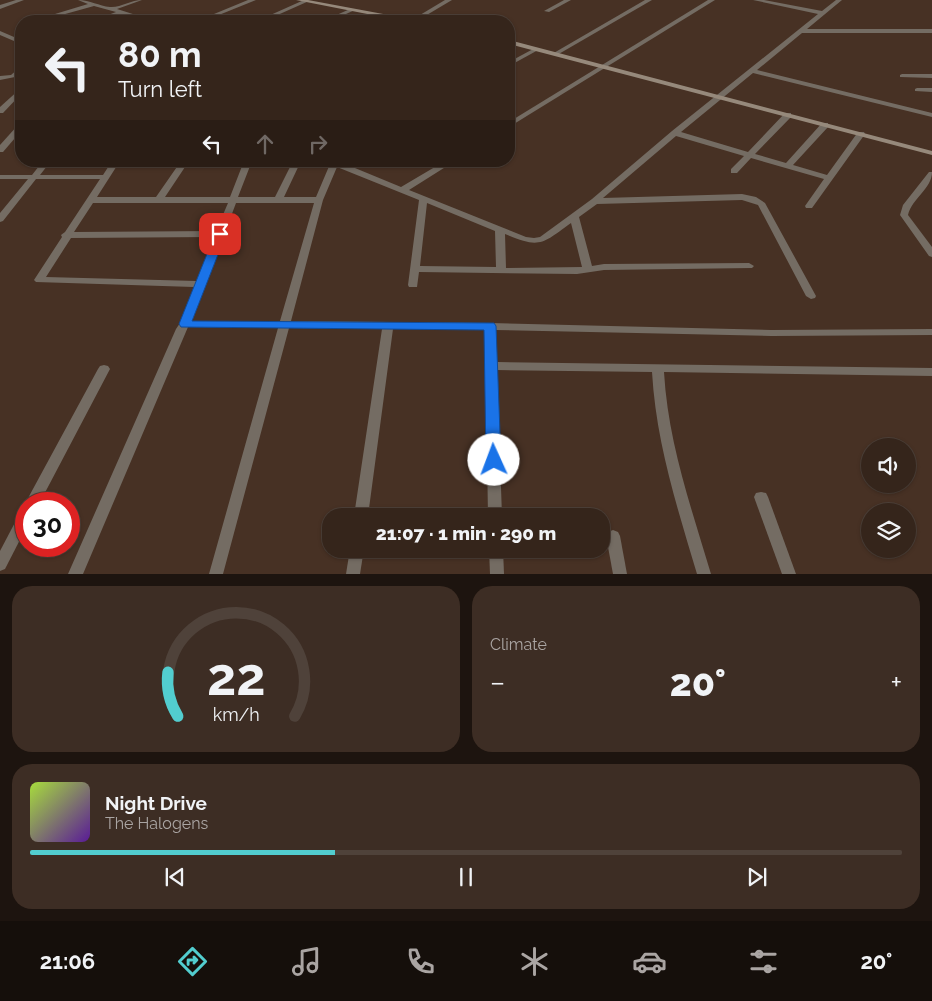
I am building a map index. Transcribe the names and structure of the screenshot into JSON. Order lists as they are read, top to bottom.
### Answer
{
  "page": {
    "turn": ["80 m", "Turn left"],
    "limit": "30",
    "trip": "21:07 · 1 min · 290 m",
    "tile": "Climate",
    "heat": ["−", "20°", "+"],
    "song": ["Night Drive", "The Halogens"],
    "tabs": ["21:06", "20°"],
    "gauge": ["22", "km/h"]
  }
}
